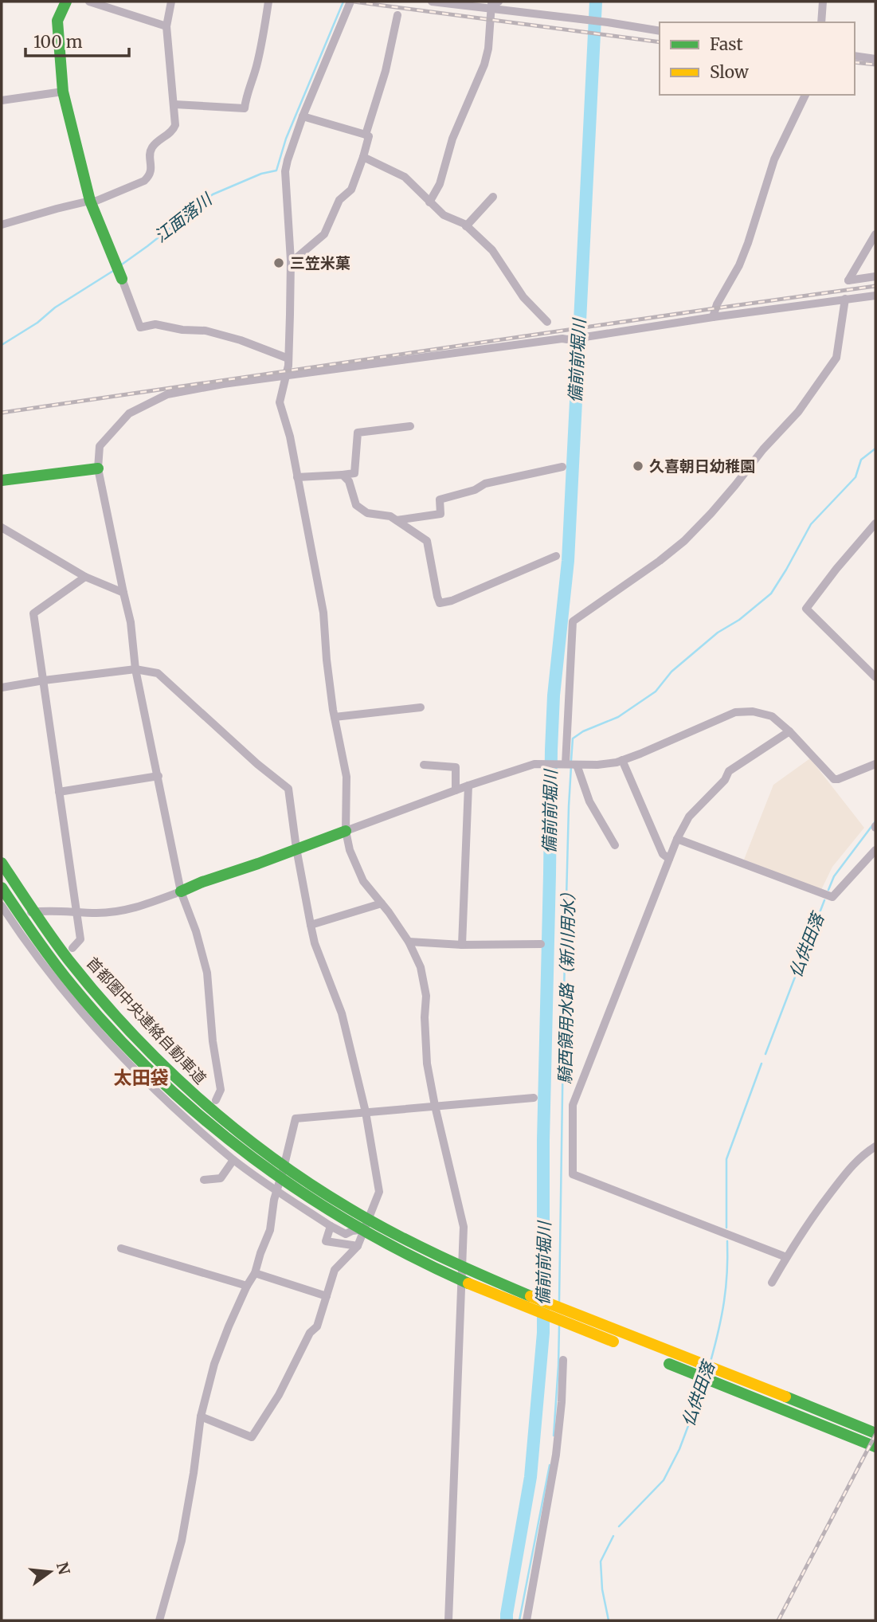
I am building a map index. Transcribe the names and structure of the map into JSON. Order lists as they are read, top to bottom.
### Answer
{
  "streets": {
    "main road": ["首都圏中央連絡自動車道"]
  },
  "districts": ["太田袋"],
  "water": [
    "江面落川",
    "備前前堀川",
    "仏供田落",
    "騎西領用水路（新川用水）"
  ],
  "places": ["三笠米菓", "久喜朝日幼稚園"],
  "legend": ["Fast", "Slow"],
  "scale_bar": "100 m",
  "north": "right"
}
